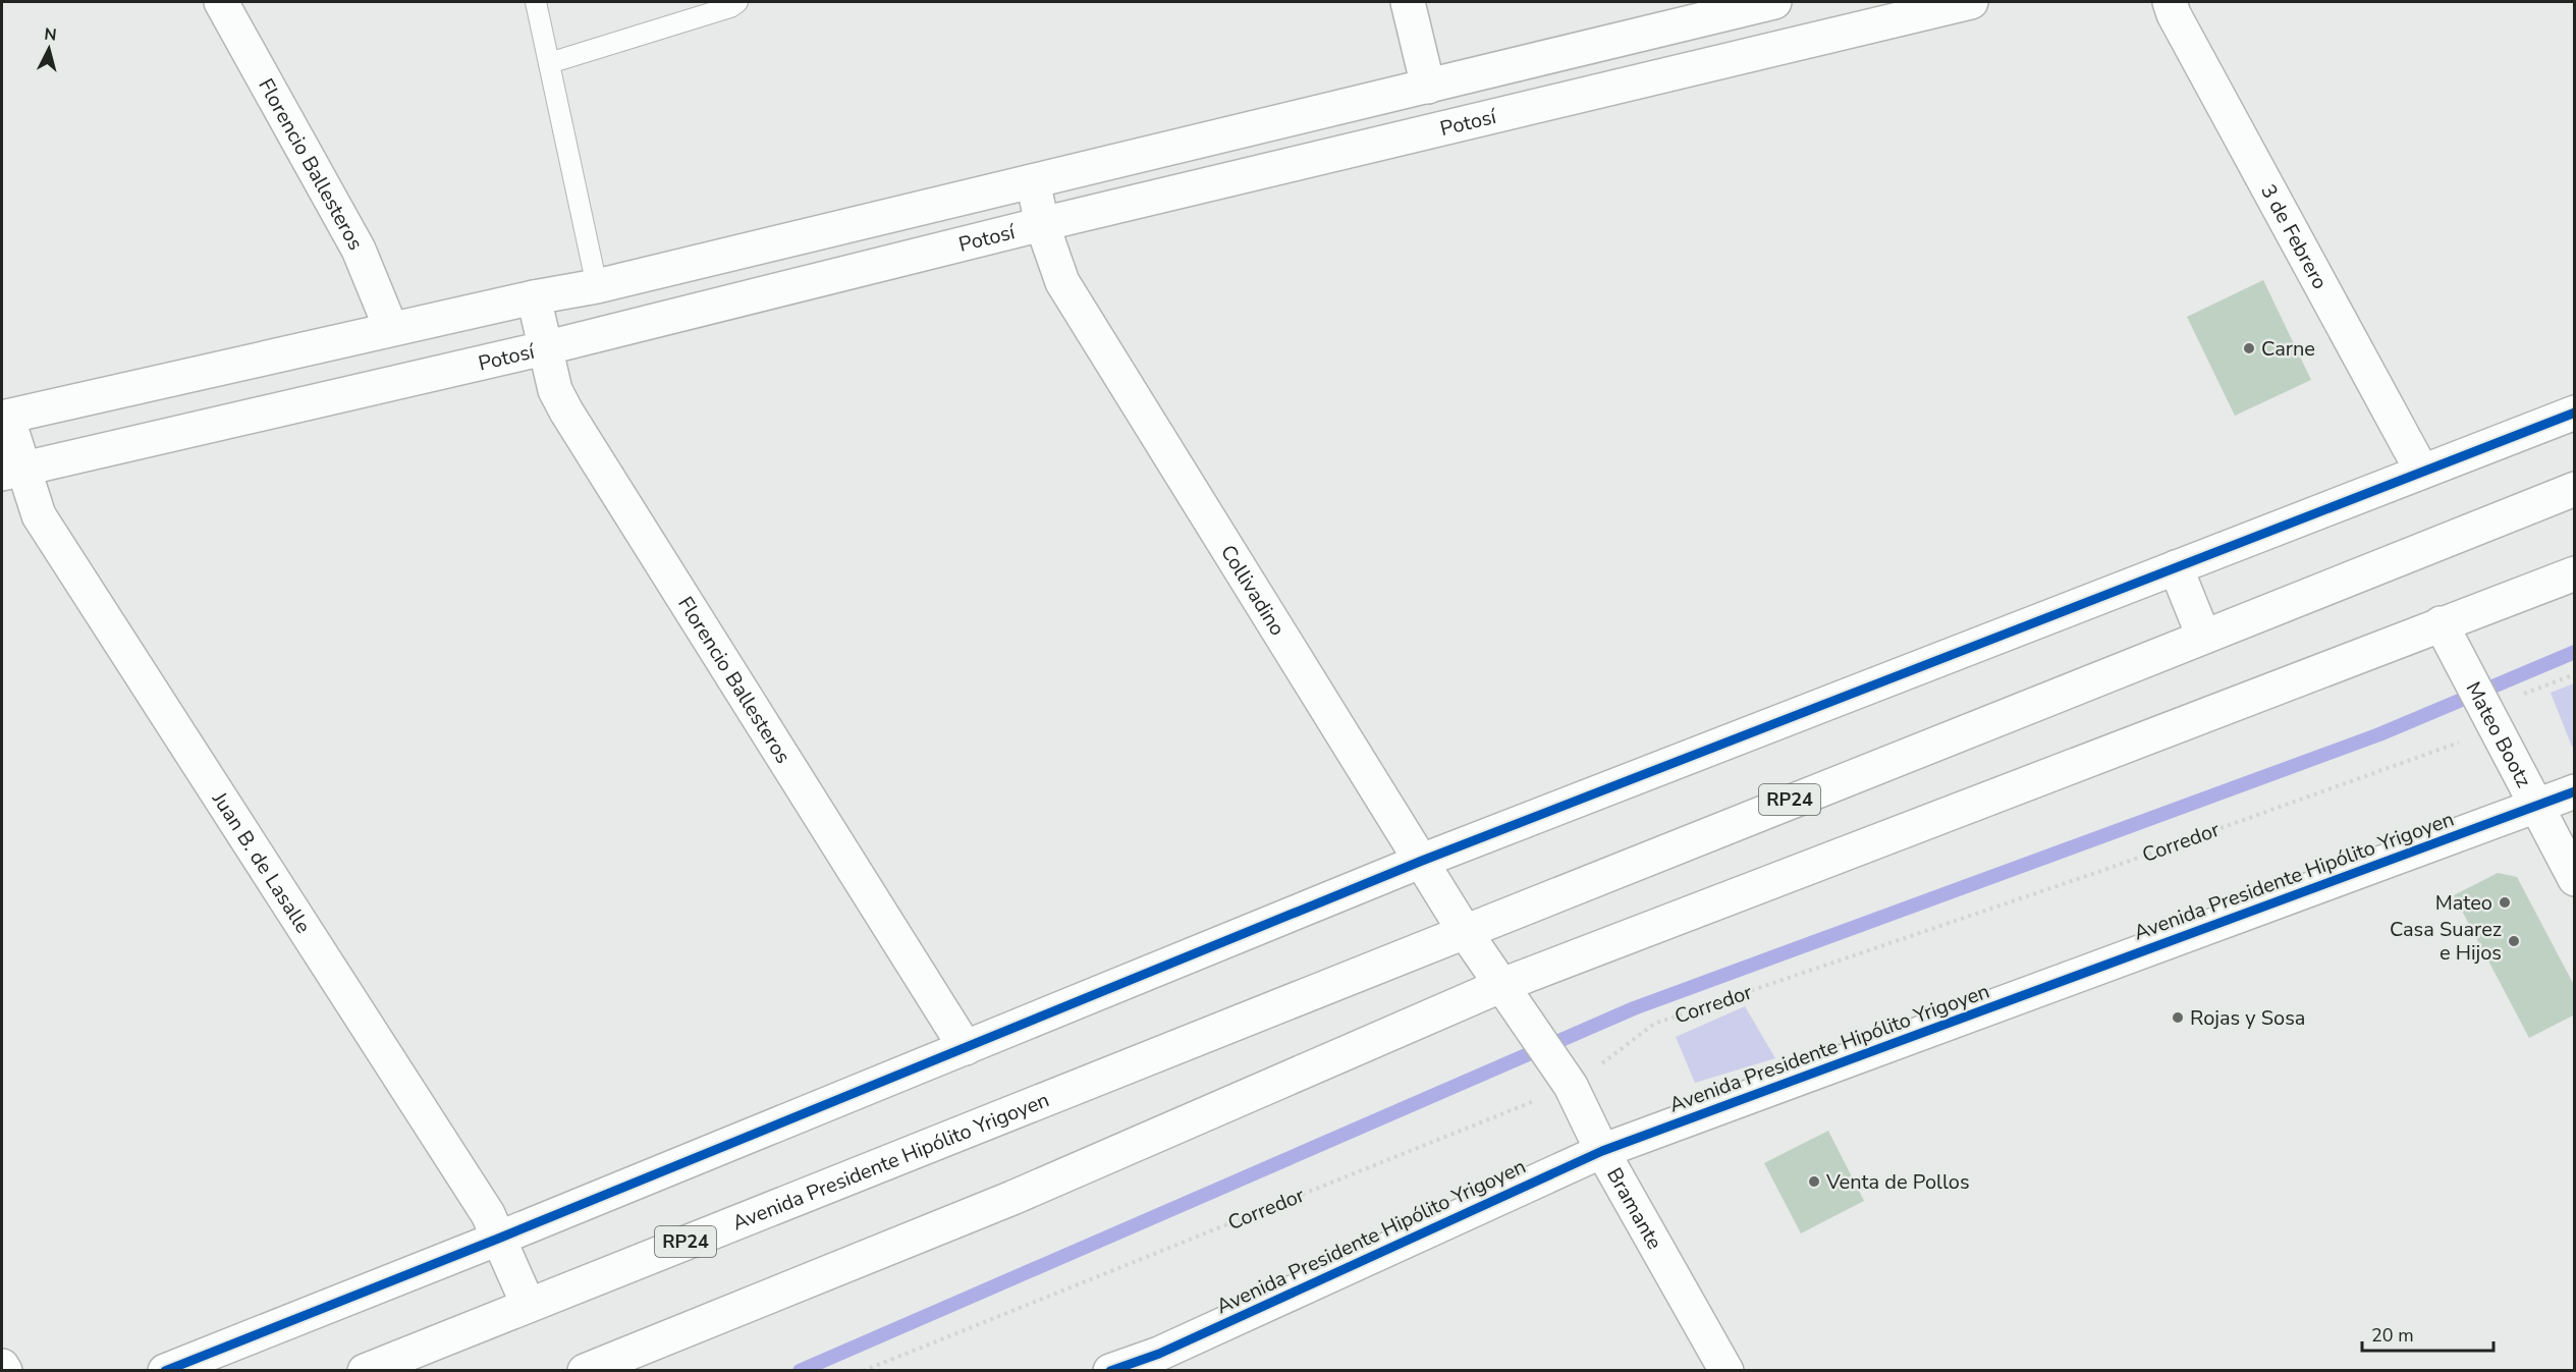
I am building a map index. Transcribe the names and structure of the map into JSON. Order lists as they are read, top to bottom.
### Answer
{
  "streets": {
    "street": [
      "Potosí",
      "Florencio Ballesteros",
      "3 de Febrero",
      "Collivadino",
      "Mateo Bootz",
      "RP24",
      "Juan B. de Lasalle",
      "Avenida Presidente Hipólito Yrigoyen",
      "Bramante"
    ],
    "path": ["Corredor"]
  },
  "crossings": [
    ["Potosí", "Florencio Ballesteros"],
    ["Potosí", "Collivadino"],
    ["Potosí", "Juan B. de Lasalle"],
    ["Collivadino", "Avenida Presidente Hipólito Yrigoyen"],
    ["Collivadino", "Bramante"],
    ["Mateo Bootz", "Corredor"],
    ["Mateo Bootz", "Avenida Presidente Hipólito Yrigoyen"],
    ["Corredor", "Bramante"],
    ["Juan B. de Lasalle", "Avenida Presidente Hipólito Yrigoyen"],
    ["Avenida Presidente Hipólito Yrigoyen", "Bramante"]
  ],
  "places": [
    "Carne",
    "Mateo",
    "Casa Suarez e Hijos",
    "Rojas y Sosa",
    "Venta de Pollos"
  ],
  "scale_bar": "20 m",
  "north": "top"
}
